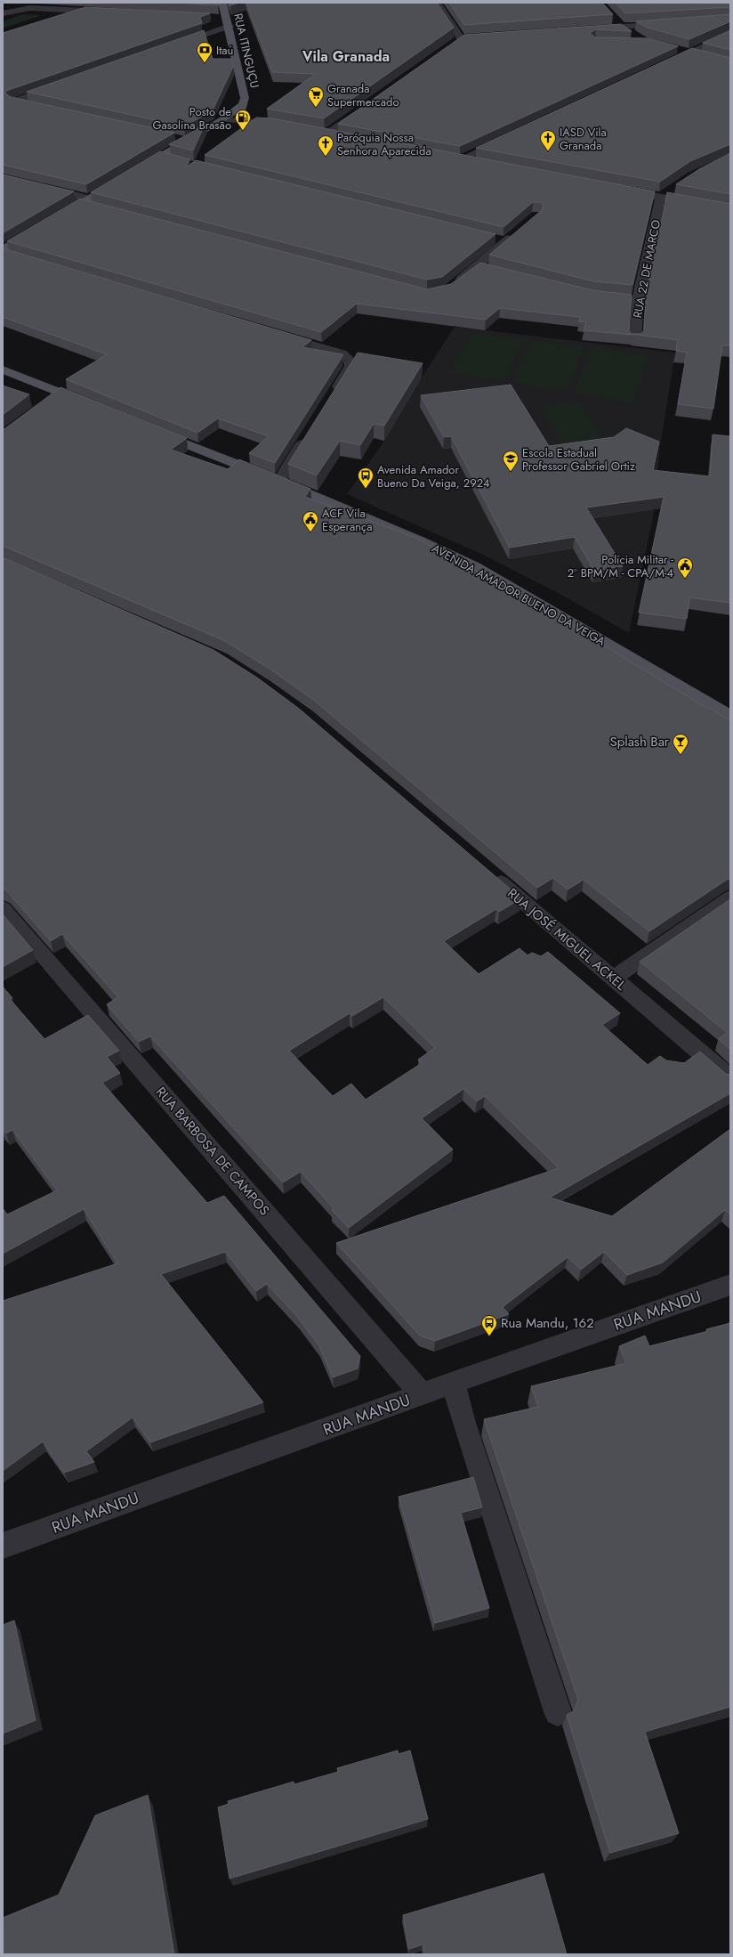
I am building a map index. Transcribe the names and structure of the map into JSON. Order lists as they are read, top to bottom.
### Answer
{
  "streets": {
    "main road": ["RUA ITINGUÇU", "AVENIDA AMADOR BUENO DA VEIGA"],
    "street": [
      "RUA 22 DE MARCO",
      "RUA JOSÉ MIGUEL ACKEL",
      "RUA BARBOSA DE CAMPOS",
      "RUA MANDU"
    ]
  },
  "crossings": [
    ["RUA BARBOSA DE CAMPOS", "RUA MANDU"]
  ],
  "districts": ["Vila Granada"],
  "places": {
    "bank": ["Itaú"],
    "supermarket": ["Granada Supermercado"],
    "fuel station": ["Posto de Gasolina Brasão"],
    "church": ["IASD Vila Granada", "Paróquia Nossa Senhora Aparecida"],
    "school or university": ["Escola Estadual Professor Gabriel Ortiz"],
    "bus stop": ["Avenida Amador Bueno Da Veiga, 2924", "Rua Mandu, 162"],
    "public building": ["ACF Vila Esperança", "Polícia Militar - 2º BPM/M - CPA/M-4"],
    "bar": ["Splash Bar"]
  }
}
